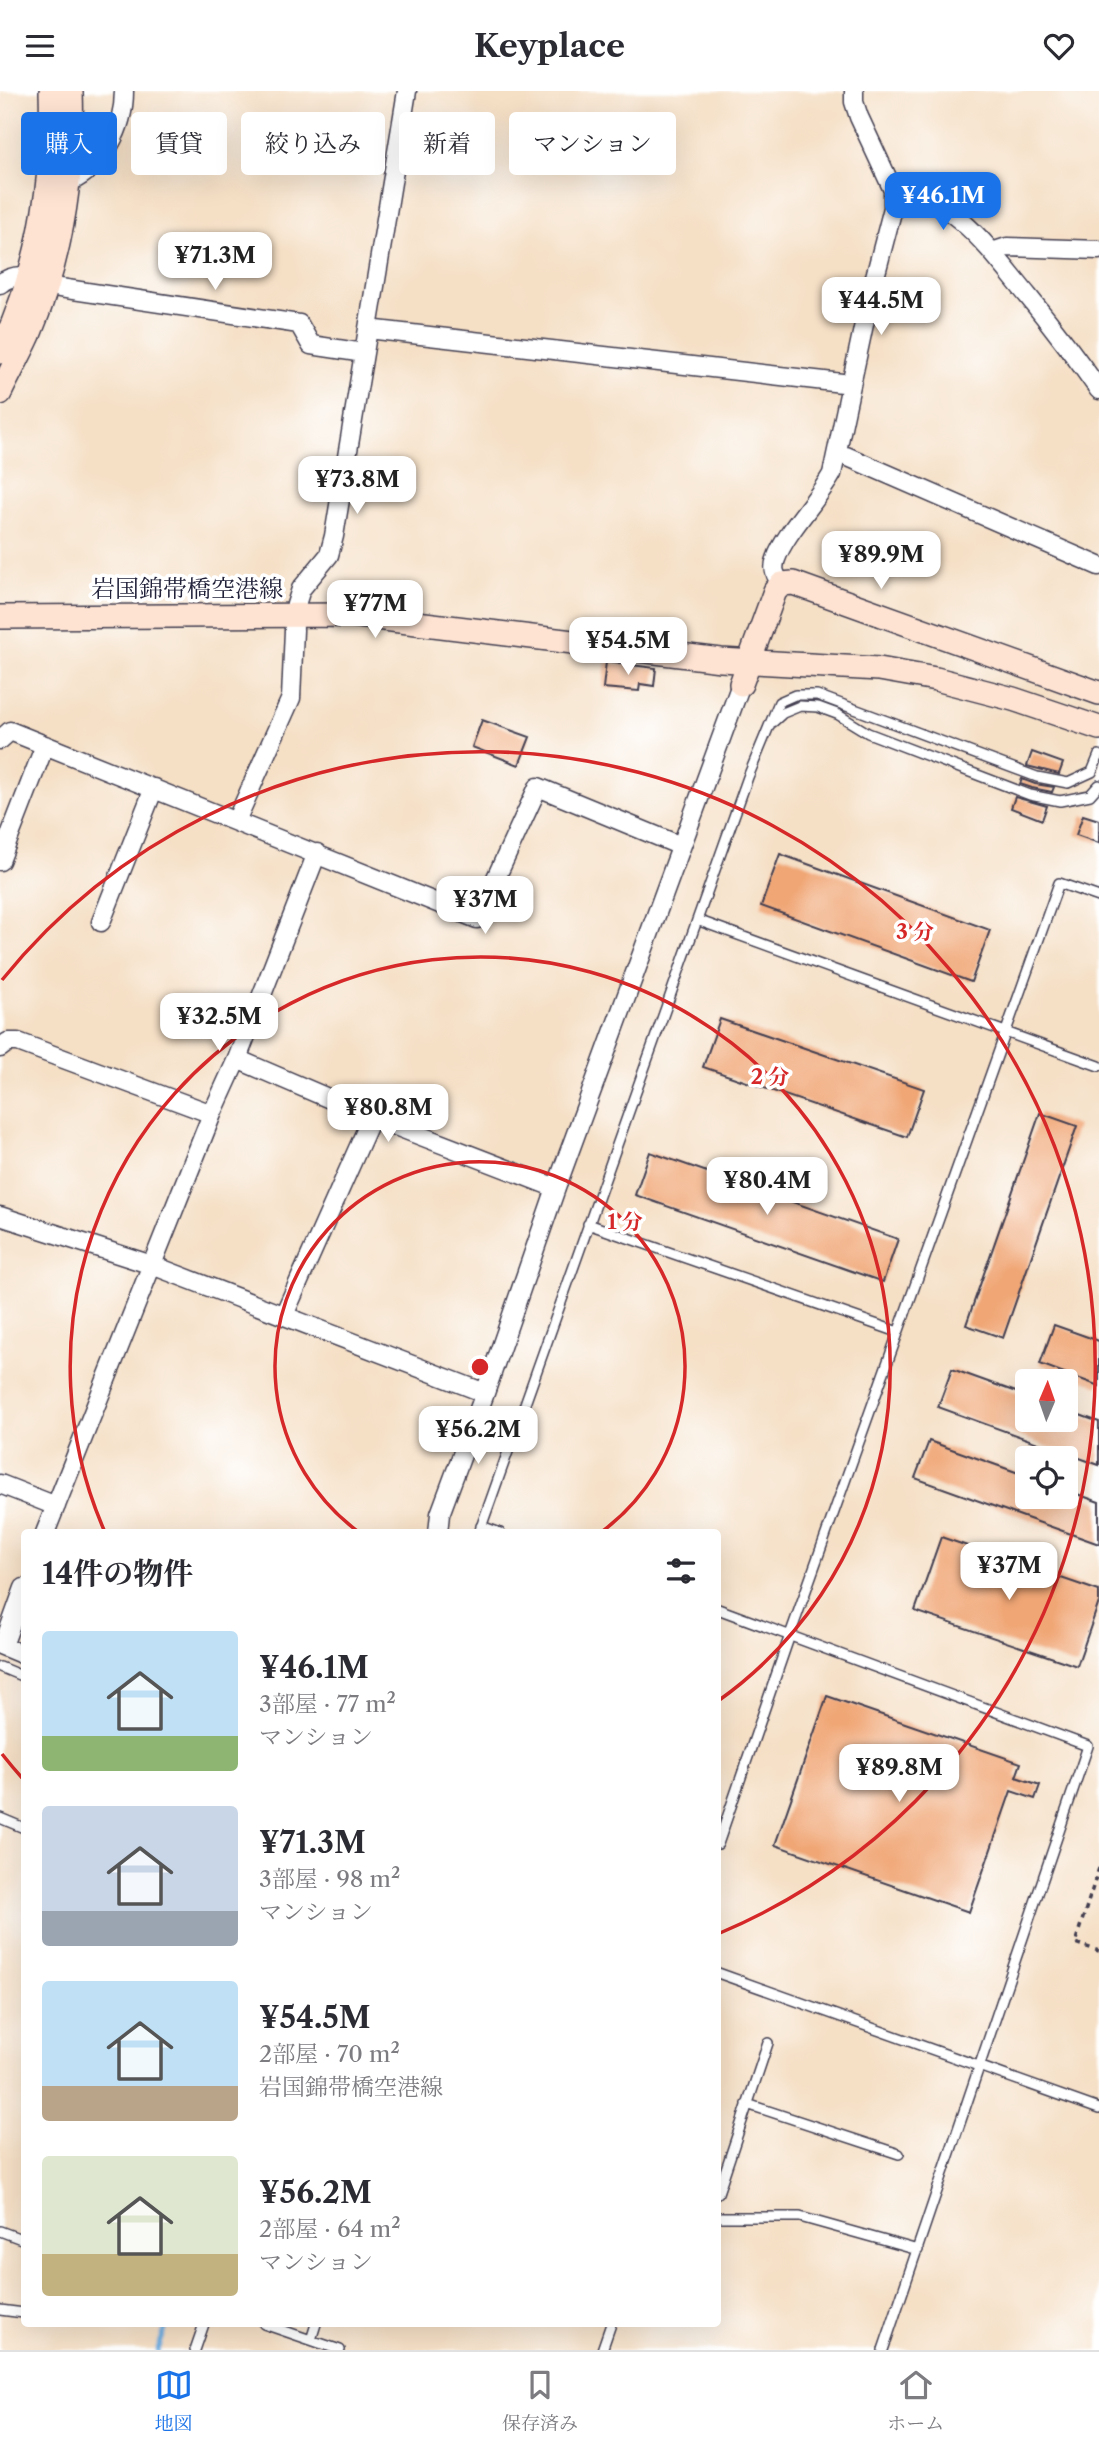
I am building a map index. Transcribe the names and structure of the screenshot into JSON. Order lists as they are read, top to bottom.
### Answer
{
  "streets": {
    "main road": ["岩国錦帯橋空港線"]
  },
  "north": "top",
  "page": {
    "header": "Keyplace",
    "chip": [
      "購入",
      "賃貸",
      "絞り込み",
      "新着",
      "マンション"
    ],
    "price": [
      "¥46.1M",
      "¥71.3M",
      "¥44.5M",
      "¥73.8M",
      "¥89.9M",
      "¥77M",
      "¥54.5M",
      "¥37M",
      "¥32.5M",
      "¥80.8M",
      "¥80.4M",
      "¥56.2M",
      "¥37M",
      "¥89.8M"
    ],
    "heading": "14件の物件",
    "list": [
      {
        "name": "¥46.1M",
        "note": "3部屋 · 77 m² · マンション"
      },
      {
        "name": "¥71.3M",
        "note": "3部屋 · 98 m² · マンション"
      },
      {
        "name": "¥54.5M",
        "note": "2部屋 · 70 m² · 岩国錦帯橋空港線"
      },
      {
        "name": "¥56.2M",
        "note": "2部屋 · 64 m² · マンション"
      }
    ],
    "tabs": ["地図", "保存済み", "ホーム"]
  },
  "rings": ["3 分", "2 分", "1 分"]
}
